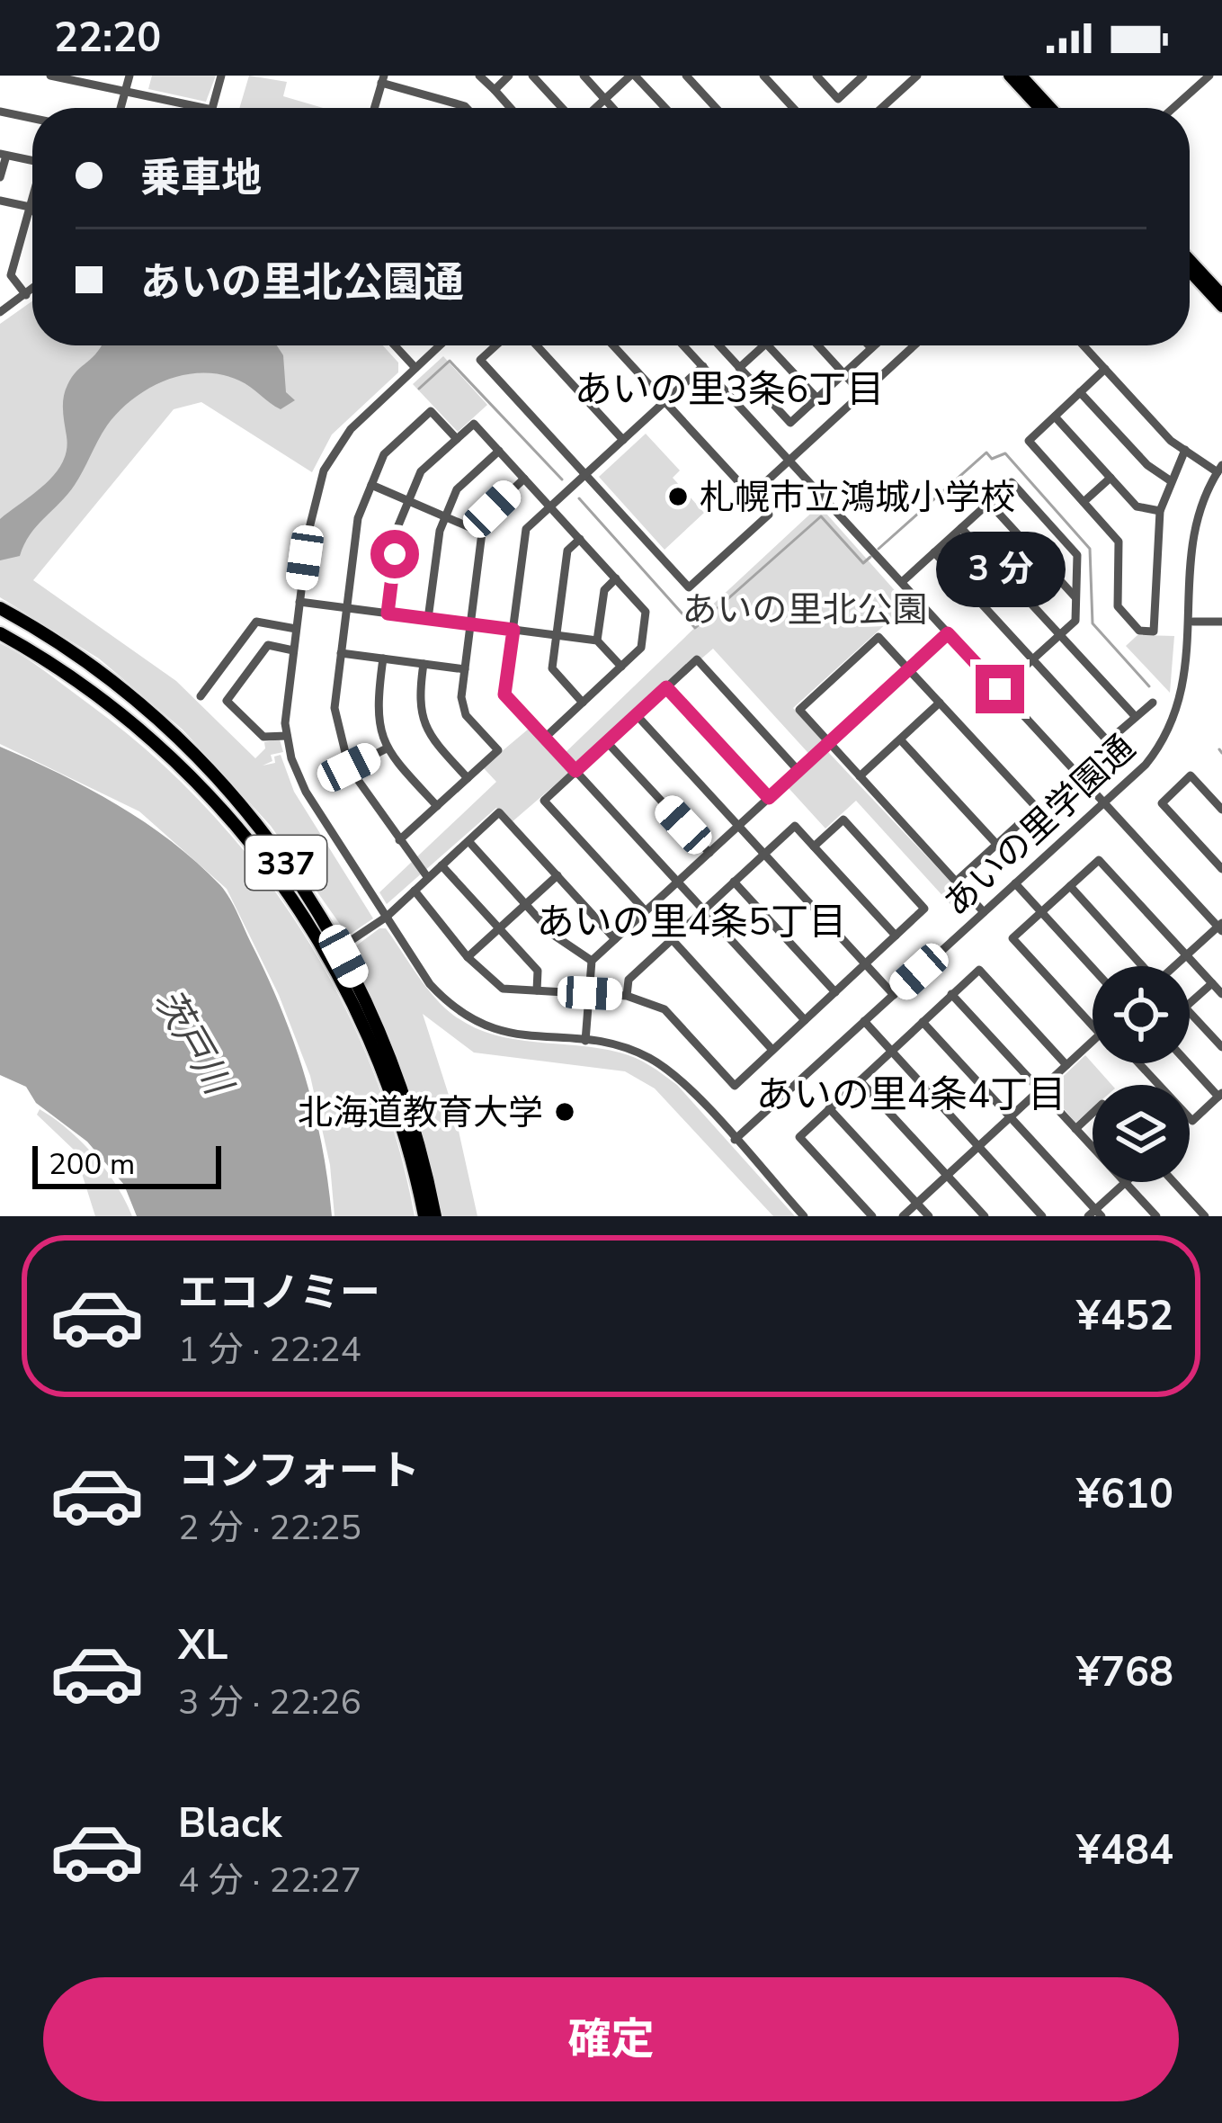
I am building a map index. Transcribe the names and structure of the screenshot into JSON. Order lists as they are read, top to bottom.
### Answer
{
  "streets": {
    "highway": ["337"],
    "street": ["あいの里学園通"]
  },
  "districts": ["あいの里3条6丁目", "あいの里4条5丁目", "あいの里4条4丁目"],
  "water": ["茨戸川"],
  "parks": ["あいの里北公園"],
  "places": ["札幌市立鴻城小学校", "北海道教育大学"],
  "scale_bar": "200 m",
  "page": {
    "status": "22:20",
    "banner": ["乗車地", "あいの里北公園通"],
    "bubble": "3 分",
    "scale": "200 m",
    "list": [
      {
        "name": "エコノミー",
        "note": "1 分 · 22:24",
        "value": "¥452"
      },
      {
        "name": "コンフォート",
        "note": "2 分 · 22:25",
        "value": "¥610"
      },
      {
        "name": "XL",
        "note": "3 分 · 22:26",
        "value": "¥768"
      },
      {
        "name": "Black",
        "note": "4 分 · 22:27",
        "value": "¥484"
      }
    ],
    "buttons": "確定"
  }
}
